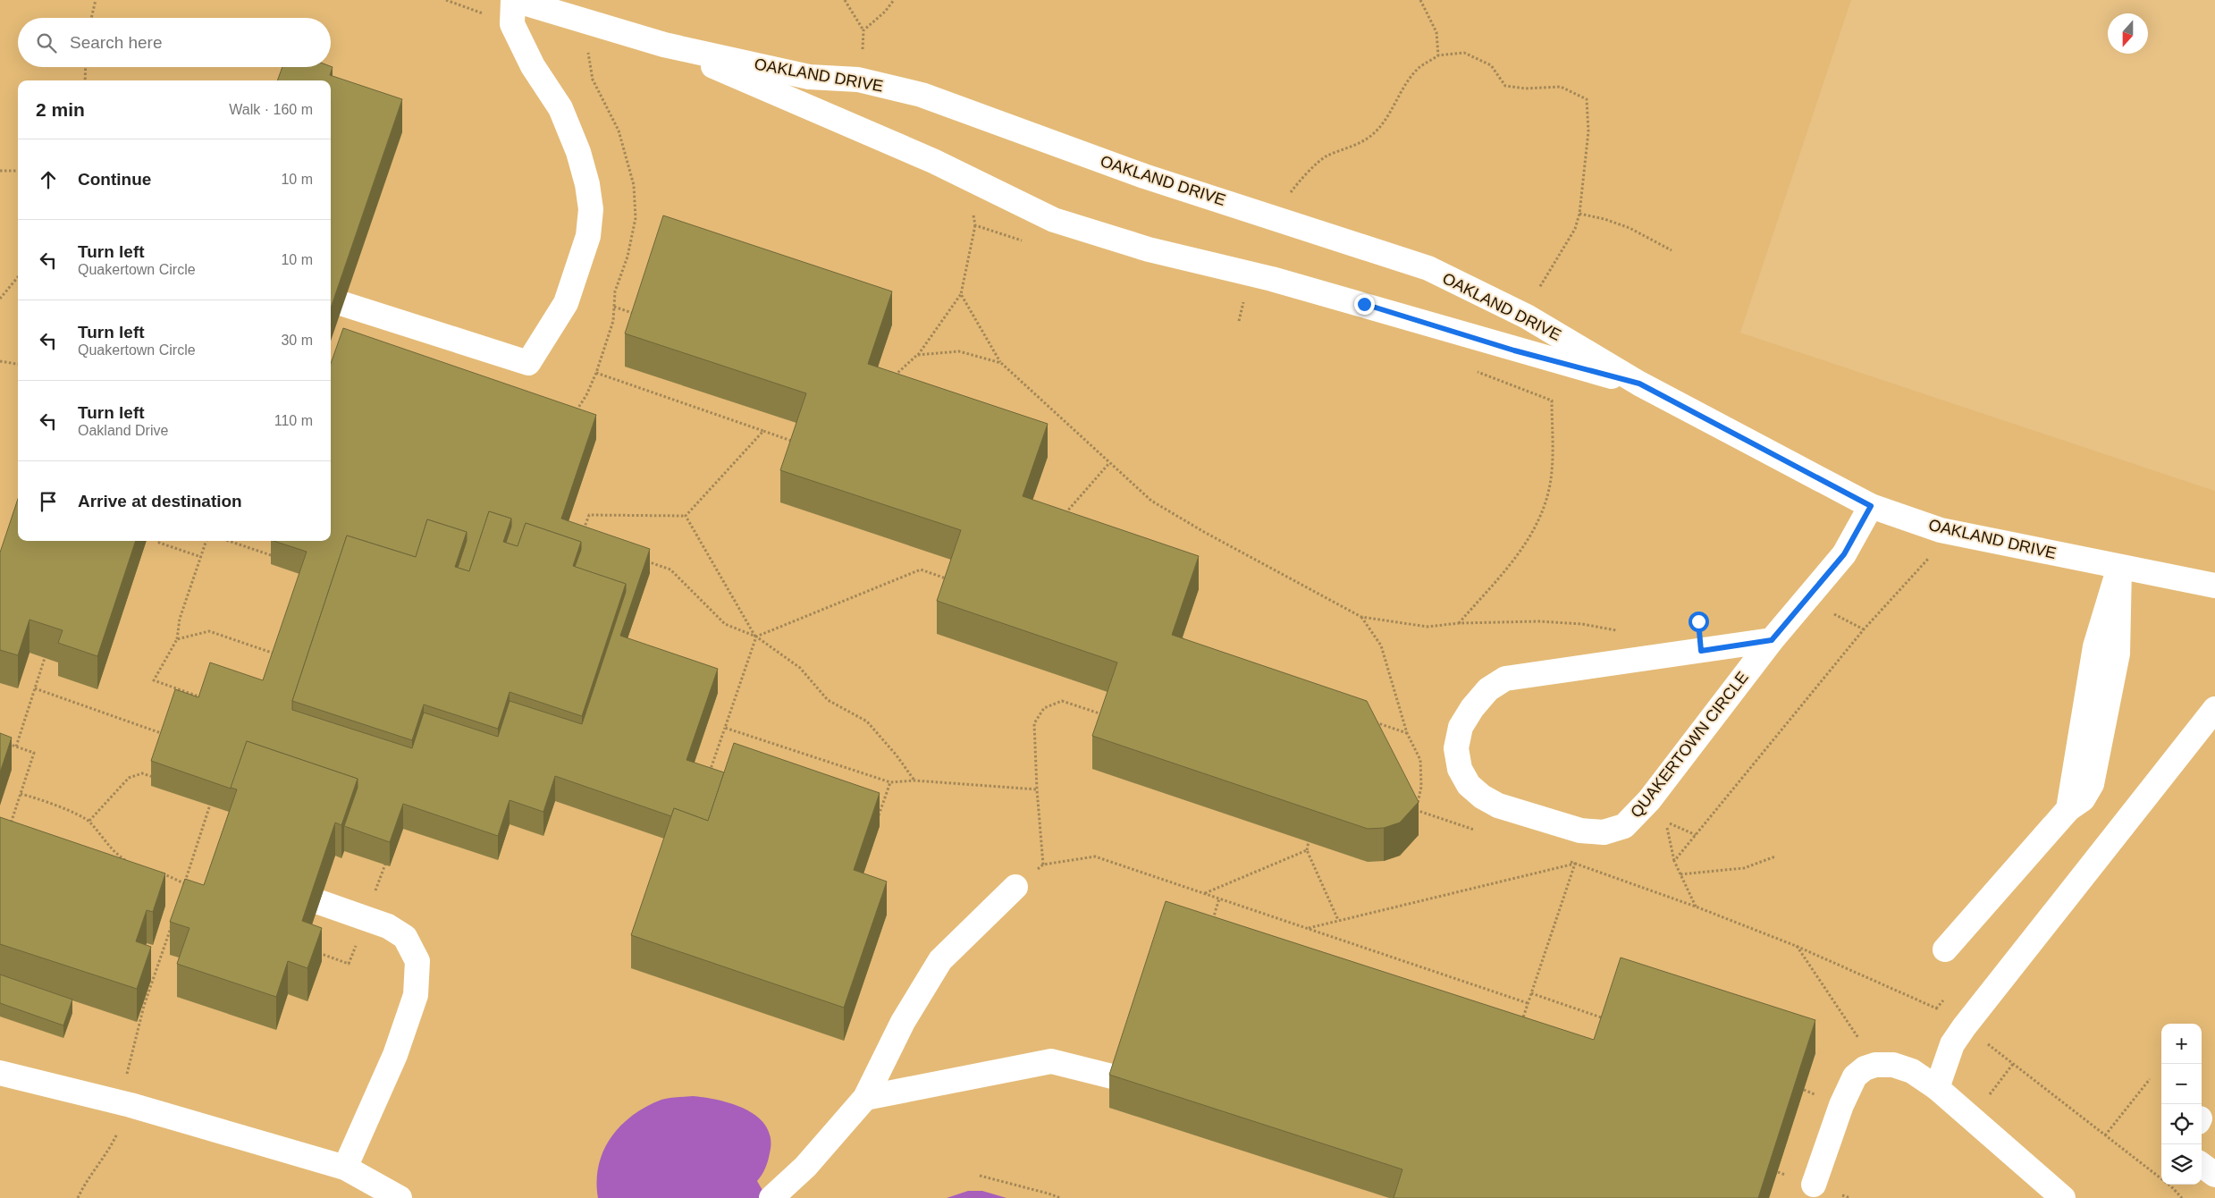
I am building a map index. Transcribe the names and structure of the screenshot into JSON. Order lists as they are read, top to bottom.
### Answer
{
  "streets": {
    "street": ["OAKLAND DRIVE", "QUAKERTOWN CIRCLE"]
  },
  "crossings": [
    ["OAKLAND DRIVE", "QUAKERTOWN CIRCLE"]
  ],
  "north": "bottom",
  "page": {
    "search": "Search here",
    "heading": ["2 min", "Walk · 160 m"],
    "list": [
      ["Continue", "10 m"],
      ["Turn left", "Quakertown Circle", "10 m"],
      ["Turn left", "Quakertown Circle", "30 m"],
      ["Turn left", "Oakland Drive", "110 m"],
      "Arrive at destination"
    ],
    "map_buttons": ["+", "−"]
  }
}
